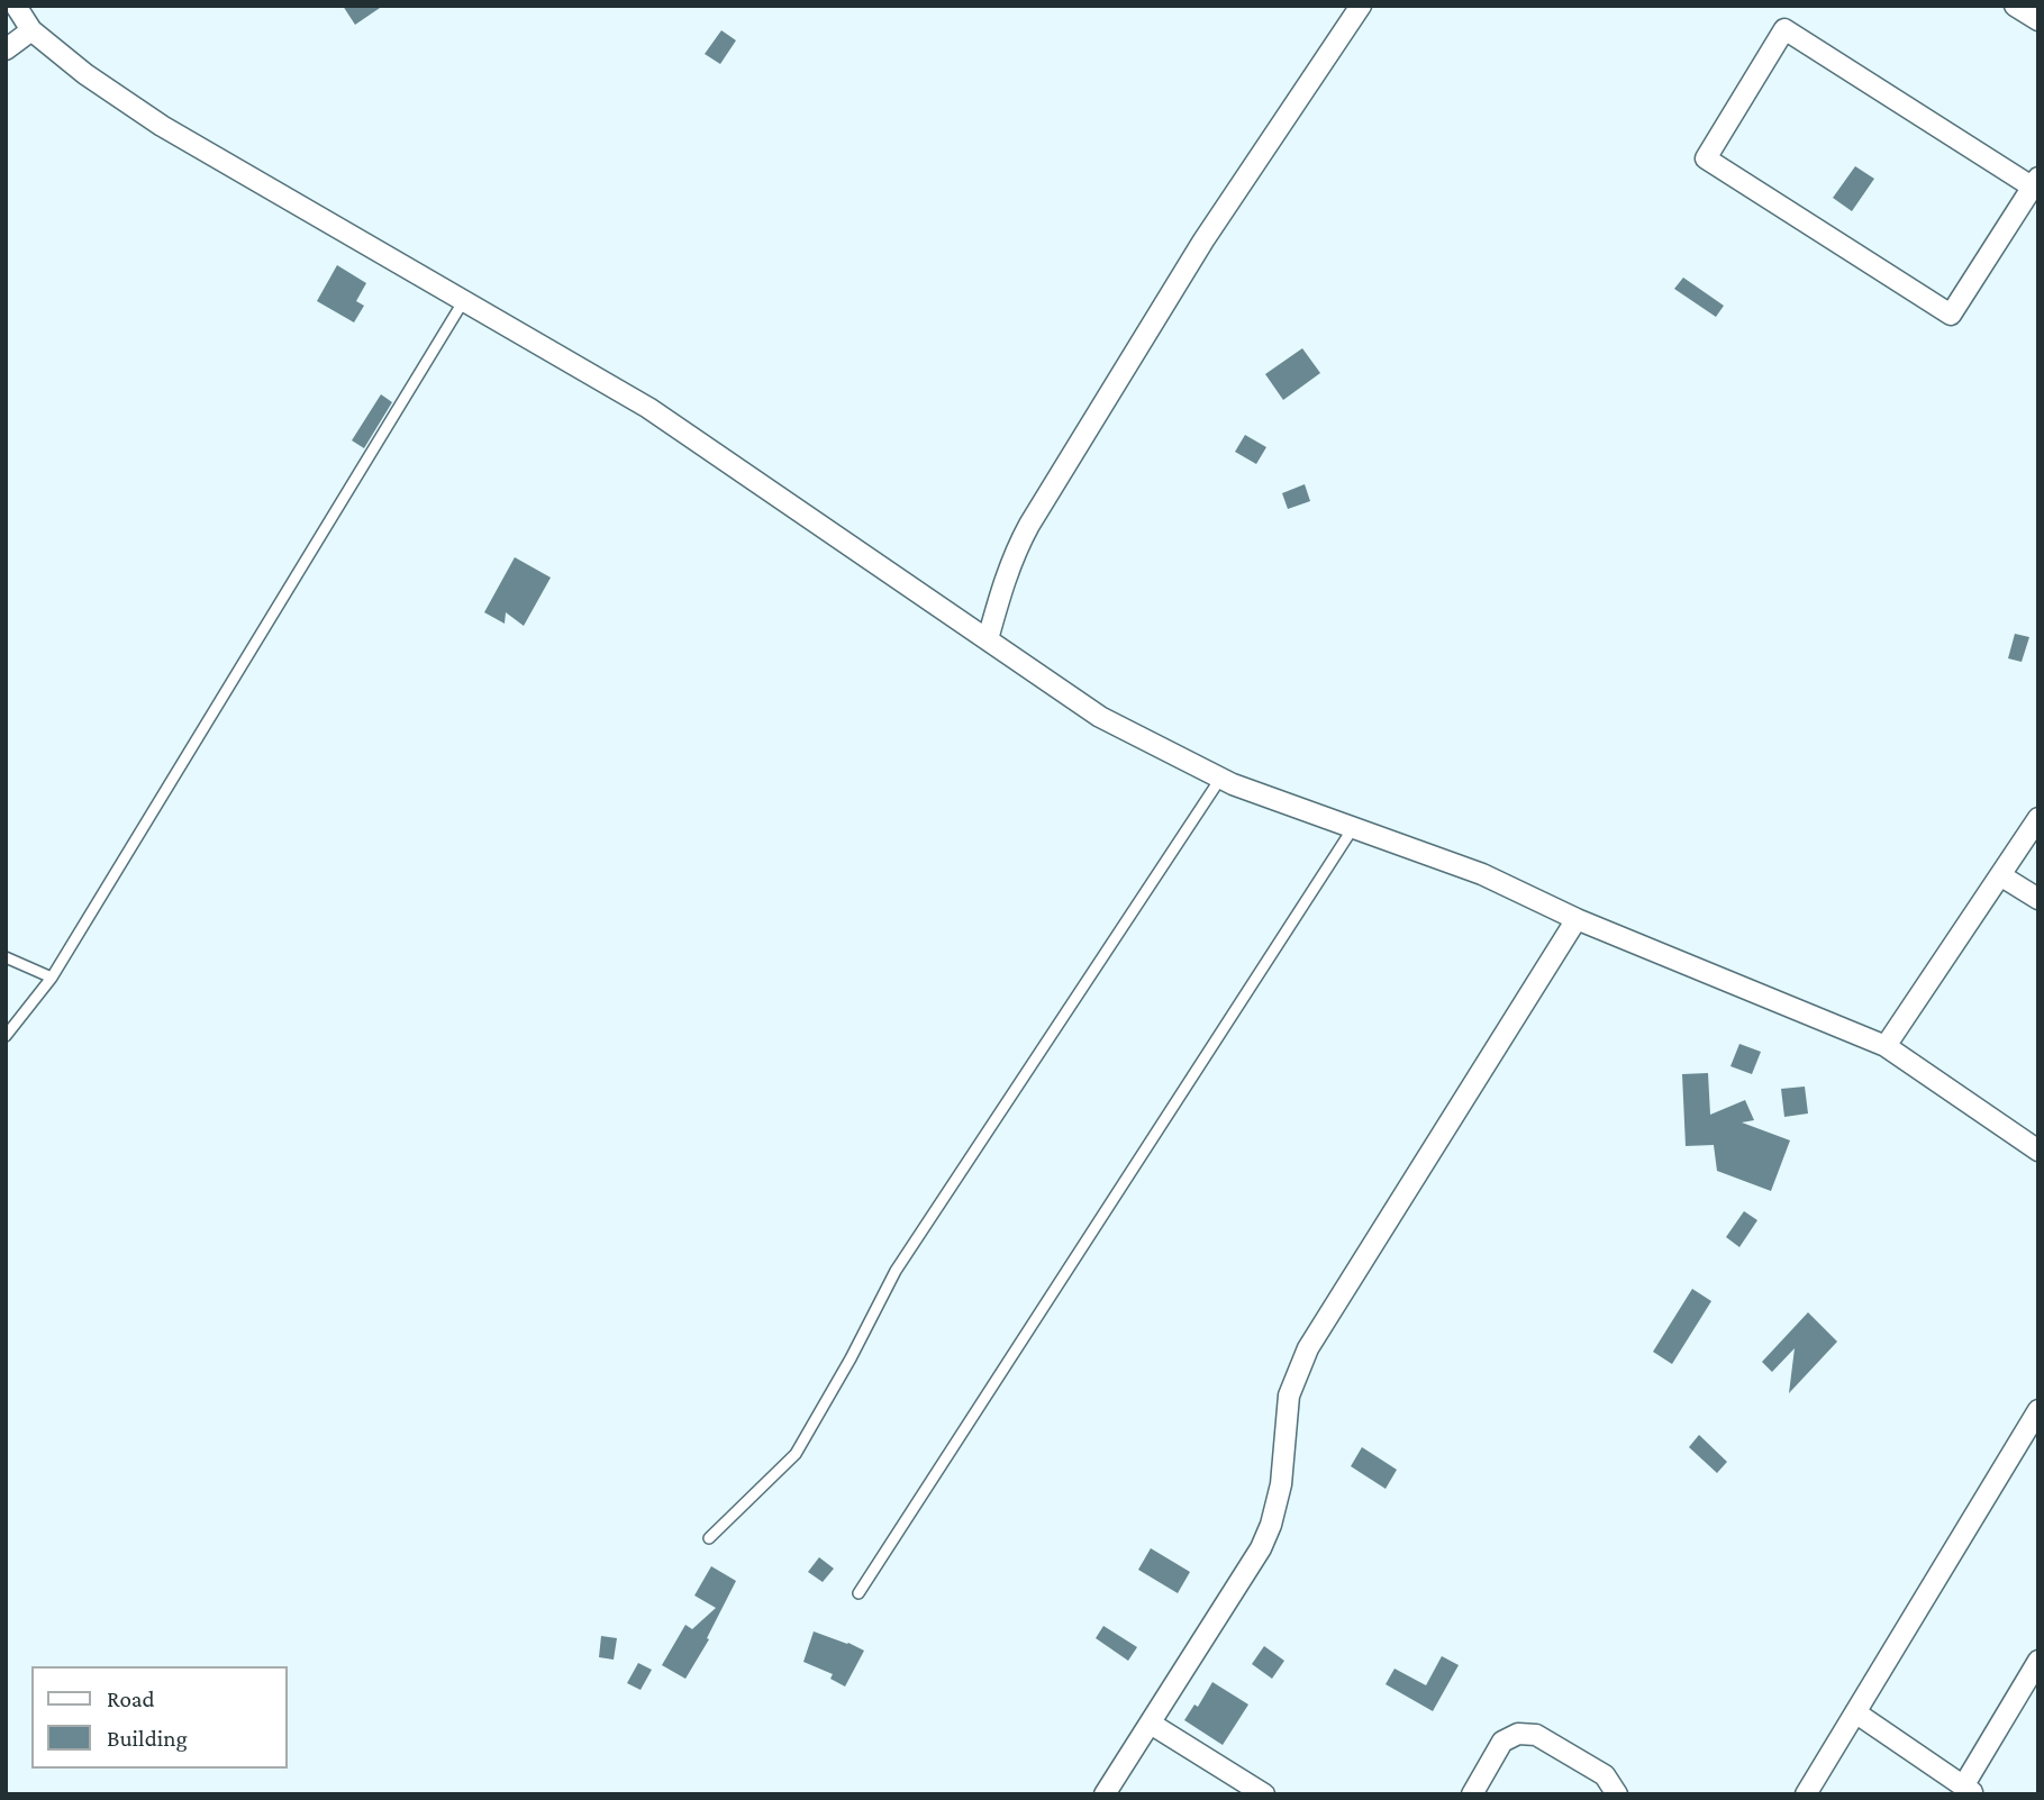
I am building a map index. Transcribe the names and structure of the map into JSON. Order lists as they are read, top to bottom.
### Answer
{
  "legend": ["Road", "Building"]
}
